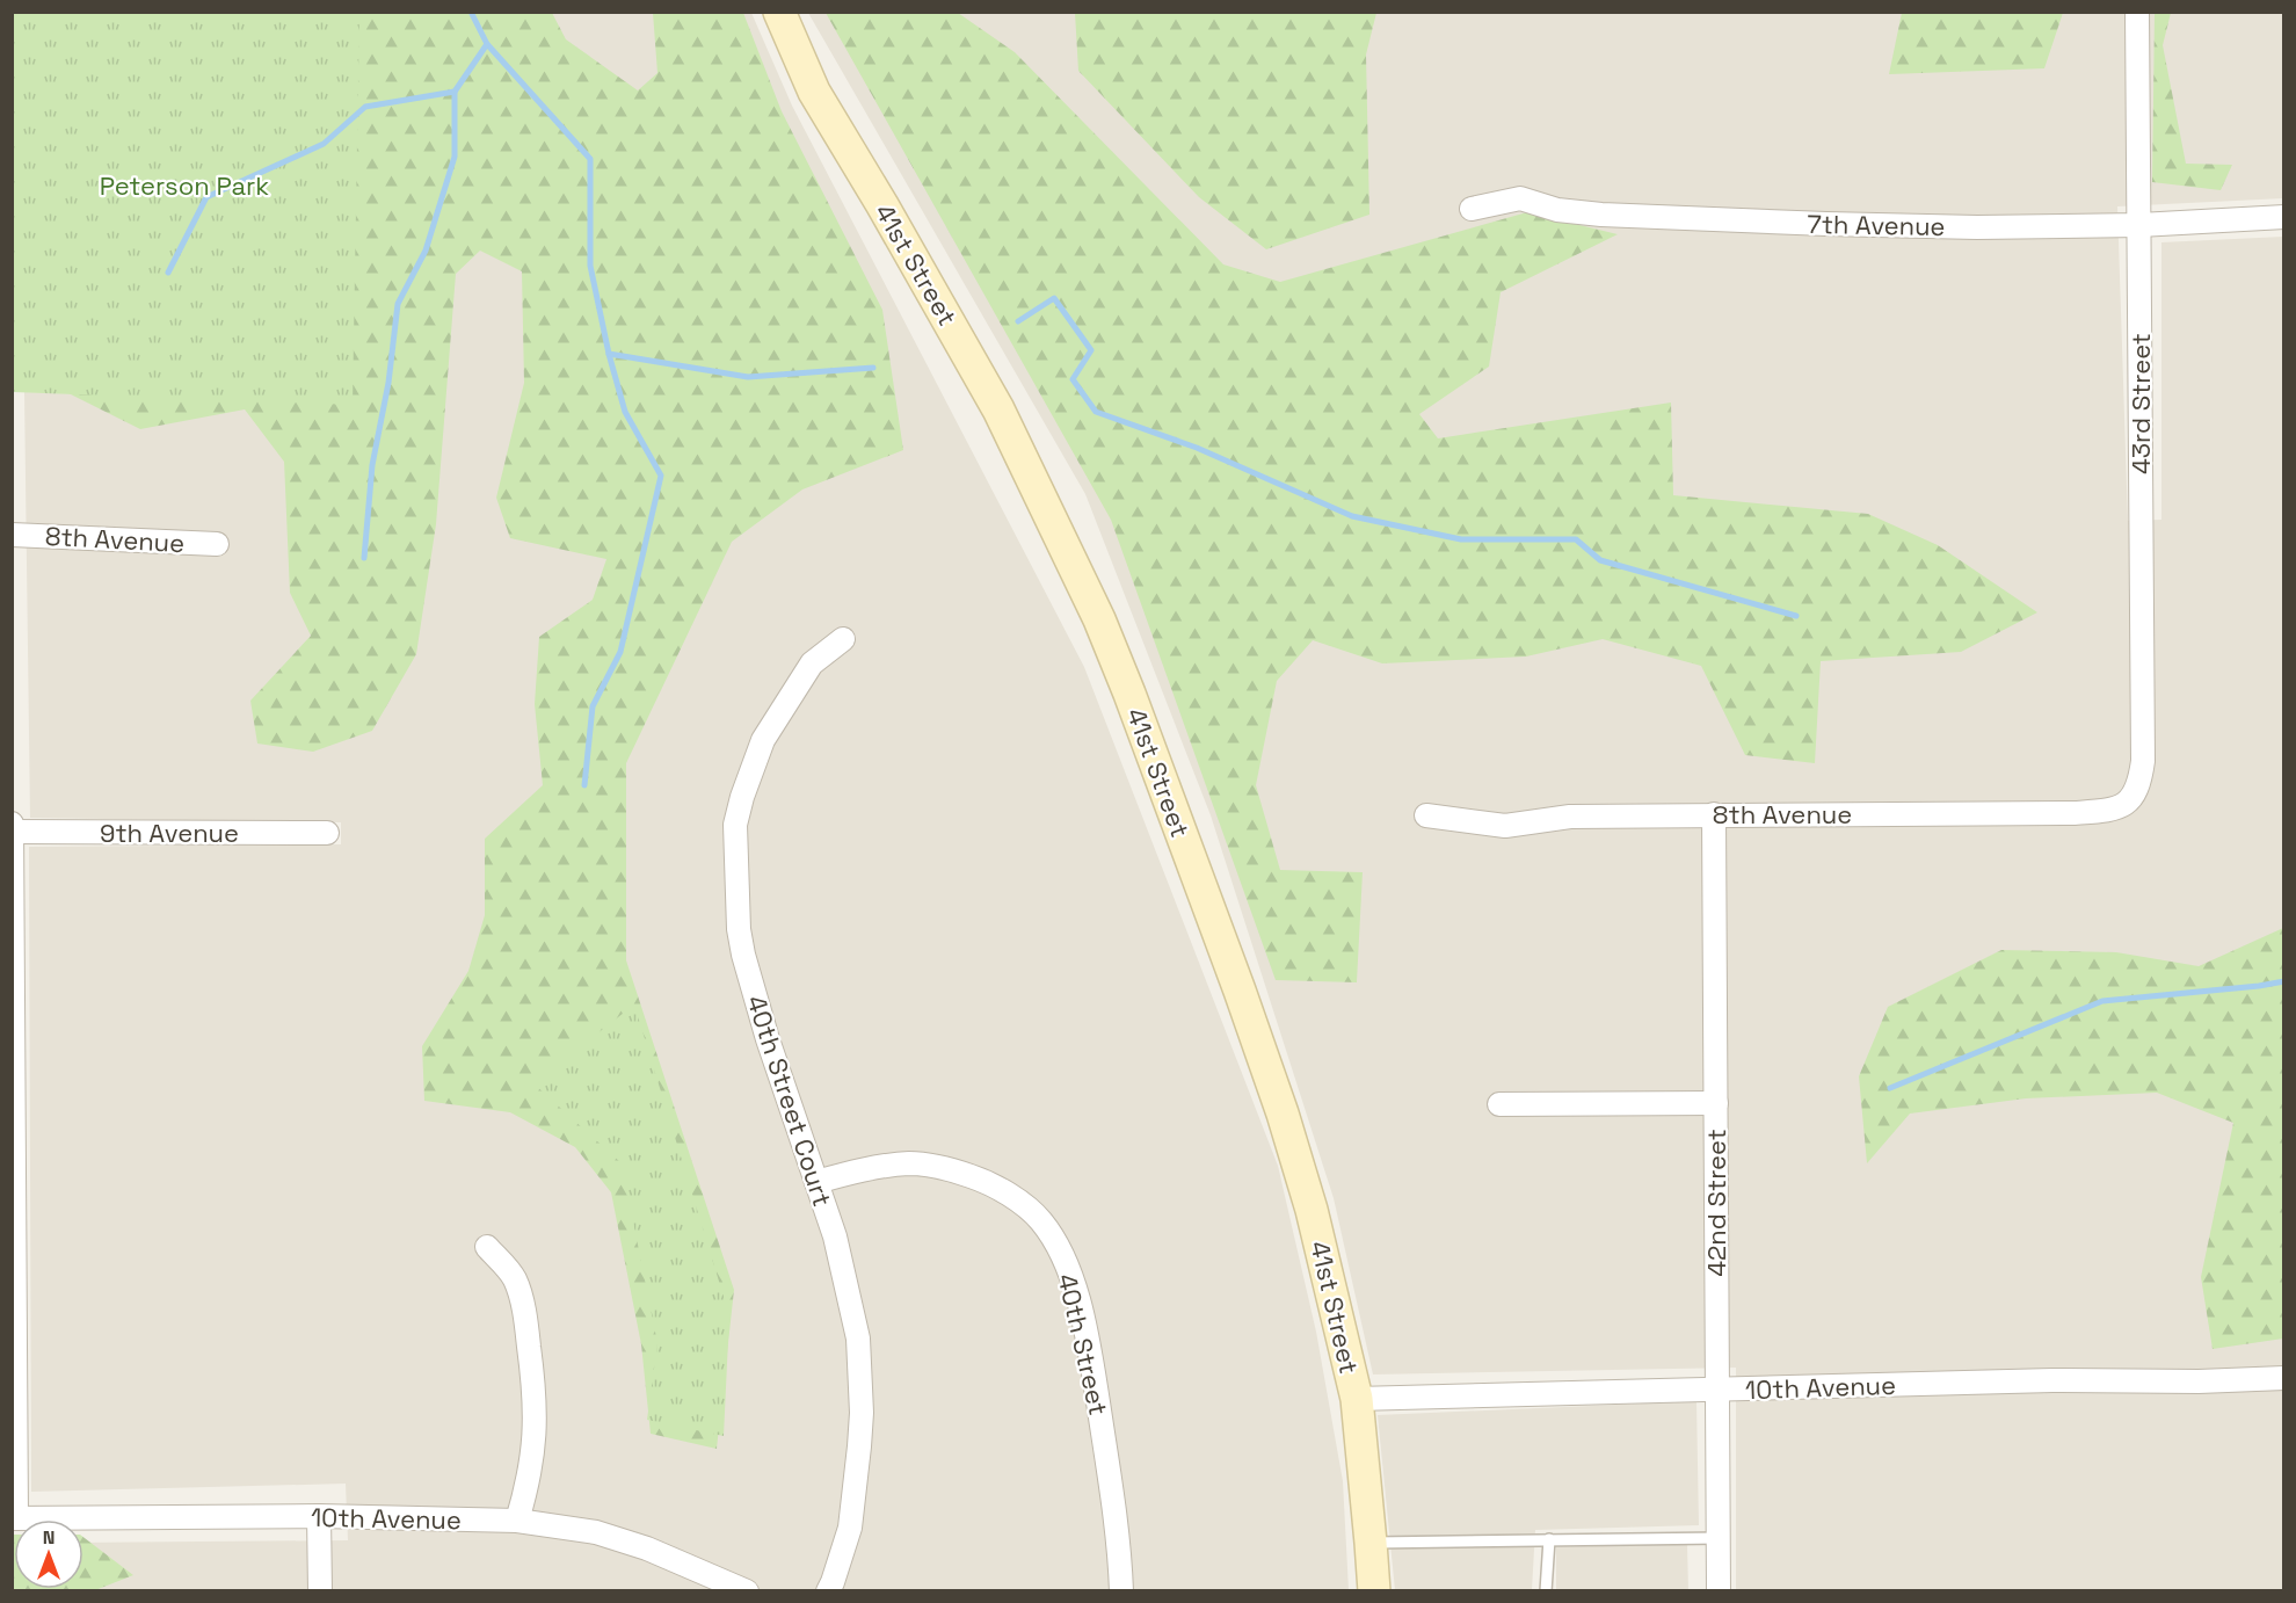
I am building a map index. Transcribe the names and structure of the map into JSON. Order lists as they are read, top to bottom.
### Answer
{
  "streets": {
    "street": [
      "7th Avenue",
      "41st Street",
      "43rd Street",
      "8th Avenue",
      "9th Avenue",
      "40th Street Court",
      "42nd Street",
      "40th Street",
      "10th Avenue"
    ]
  },
  "crossings": [
    ["7th Avenue", "43rd Street"],
    ["41st Street", "10th Avenue"],
    ["43rd Street", "8th Avenue"],
    ["8th Avenue", "42nd Street"],
    ["40th Street Court", "40th Street"],
    ["42nd Street", "10th Avenue"]
  ],
  "parks": ["Peterson Park"],
  "north": "top"
}
